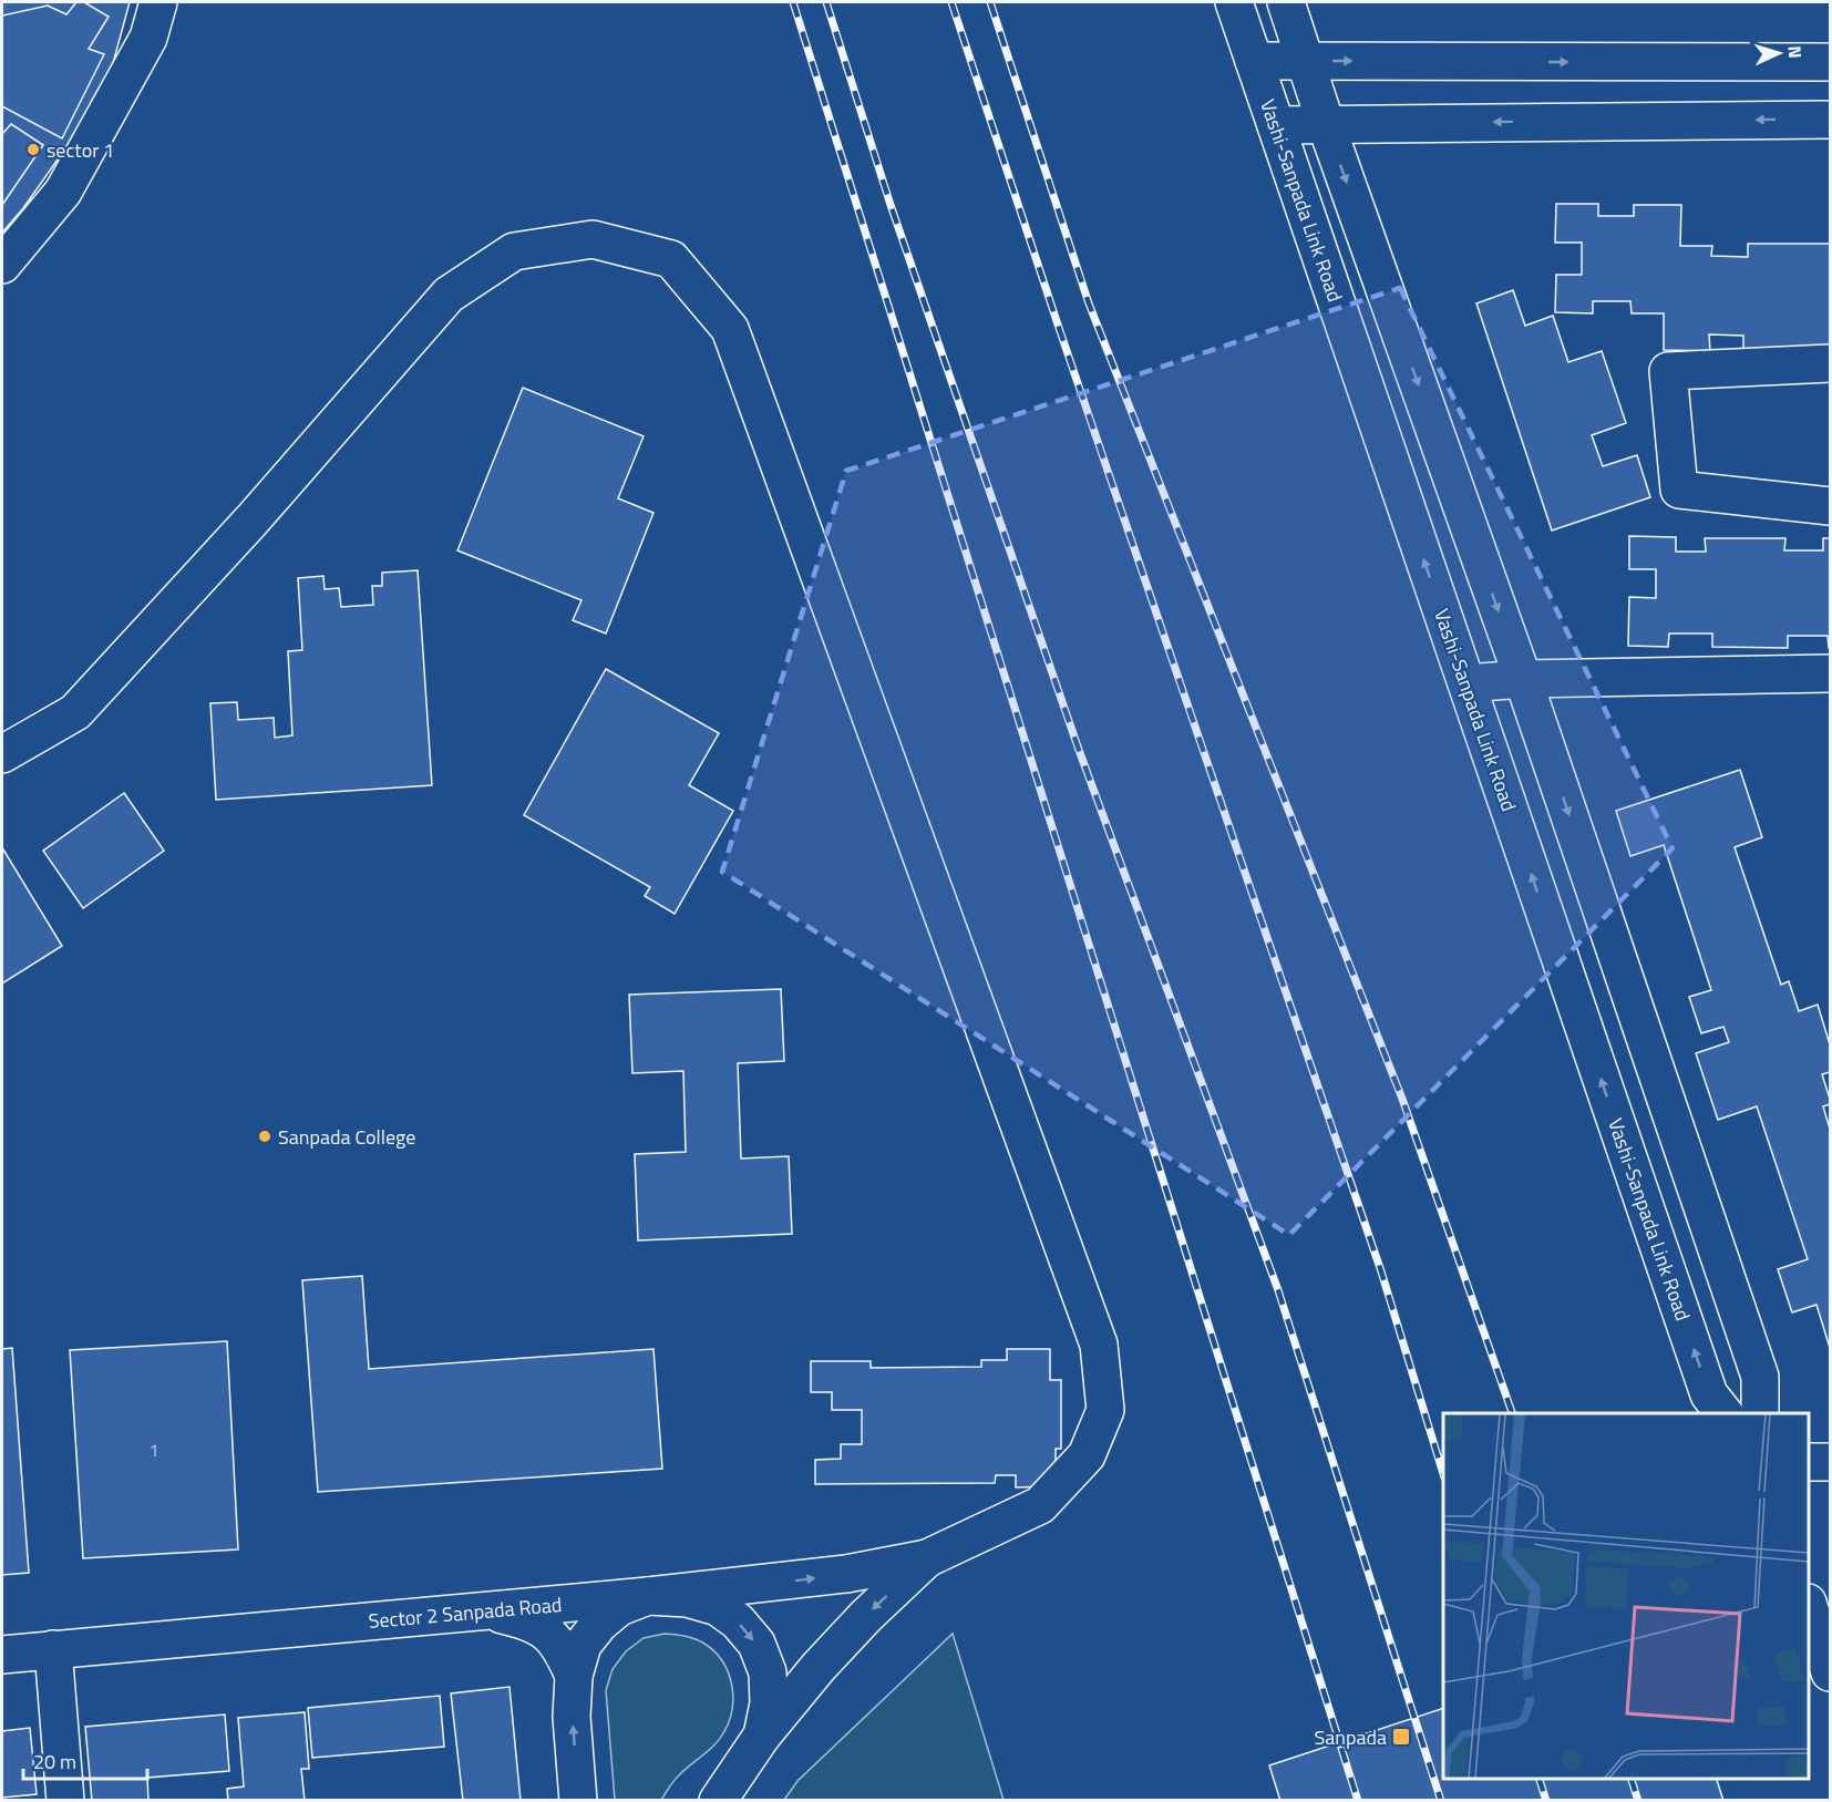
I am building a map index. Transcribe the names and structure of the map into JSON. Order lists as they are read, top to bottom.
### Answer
{
  "streets": {
    "street": ["Vashi-Sanpada Link Road", "Sector 2 Sanpada Road"]
  },
  "places": {
    "other": ["sector 1", "Sanpada College"],
    "transit": ["Sanpada"]
  },
  "house_numbers": ["1"],
  "scale_bar": "20 m",
  "north": "right"
}
